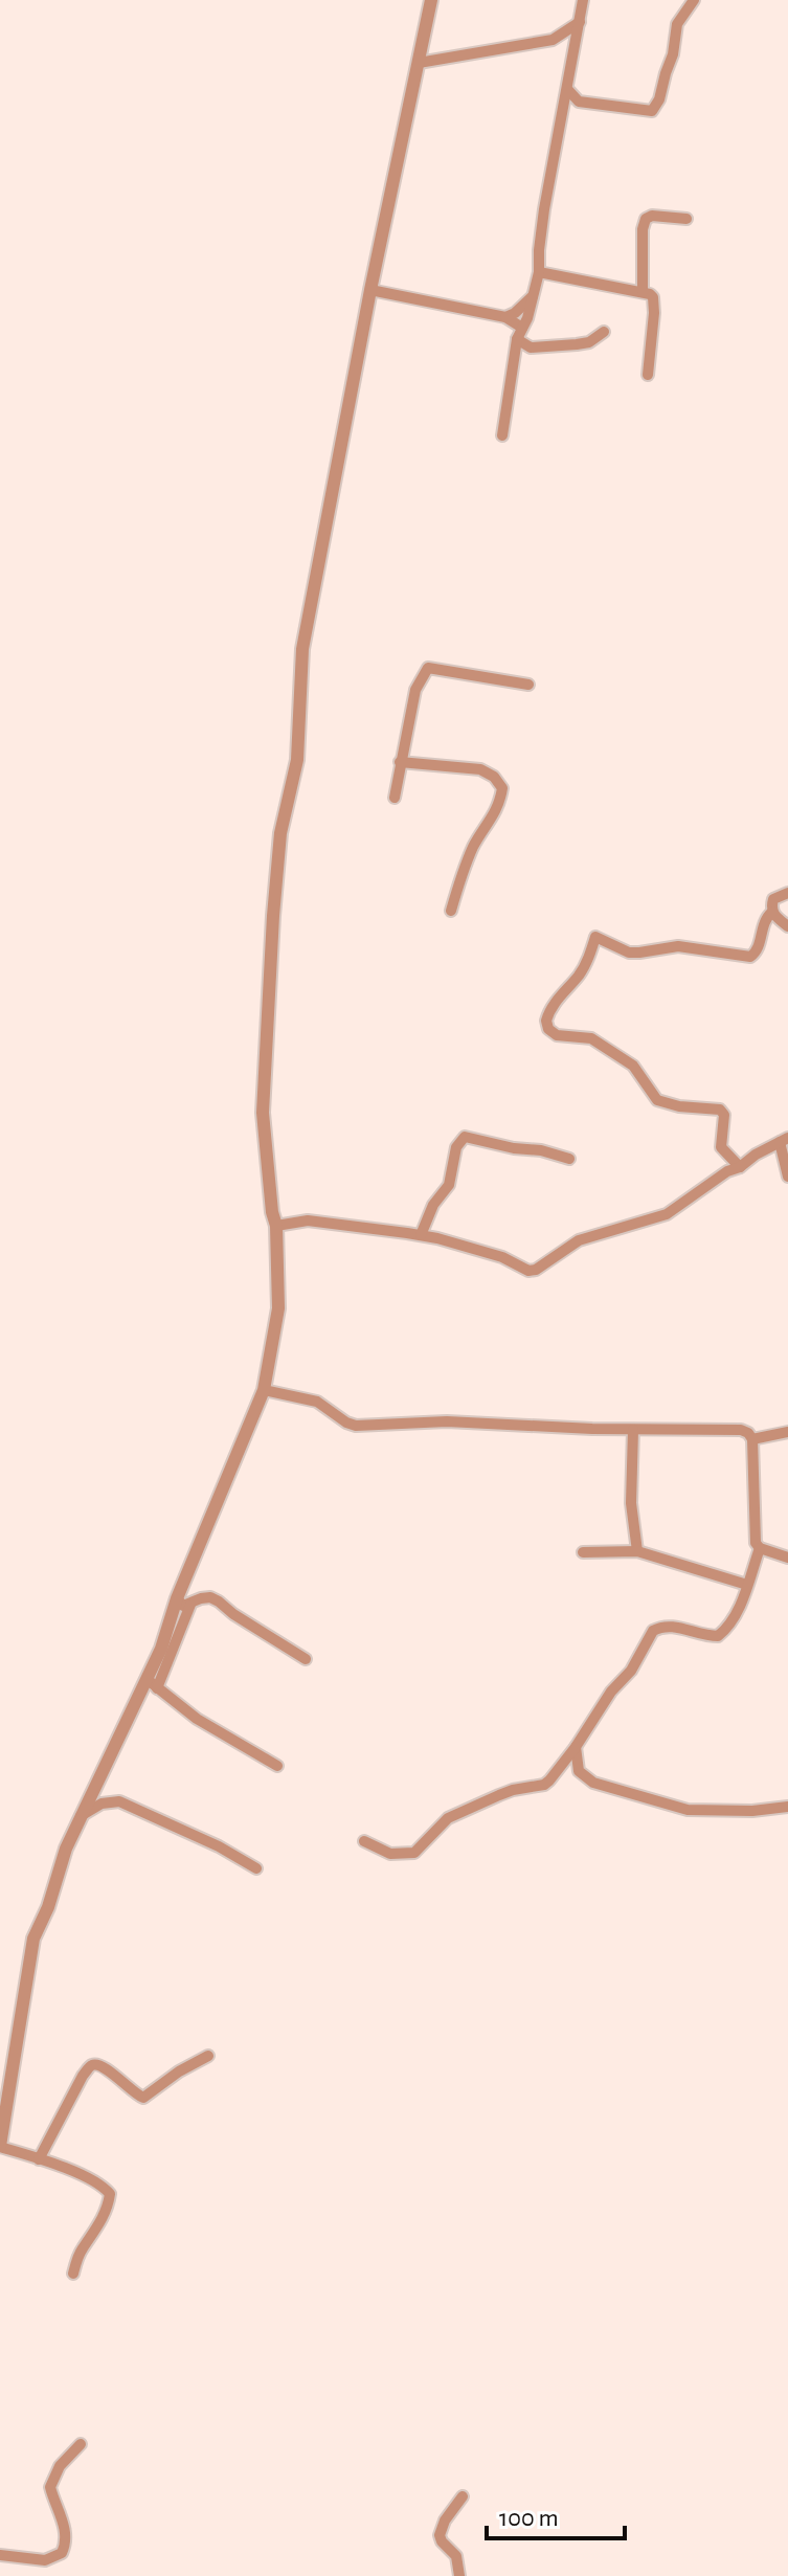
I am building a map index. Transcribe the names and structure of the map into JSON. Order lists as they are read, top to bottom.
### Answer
{
  "scale_bar": "100 m"
}
